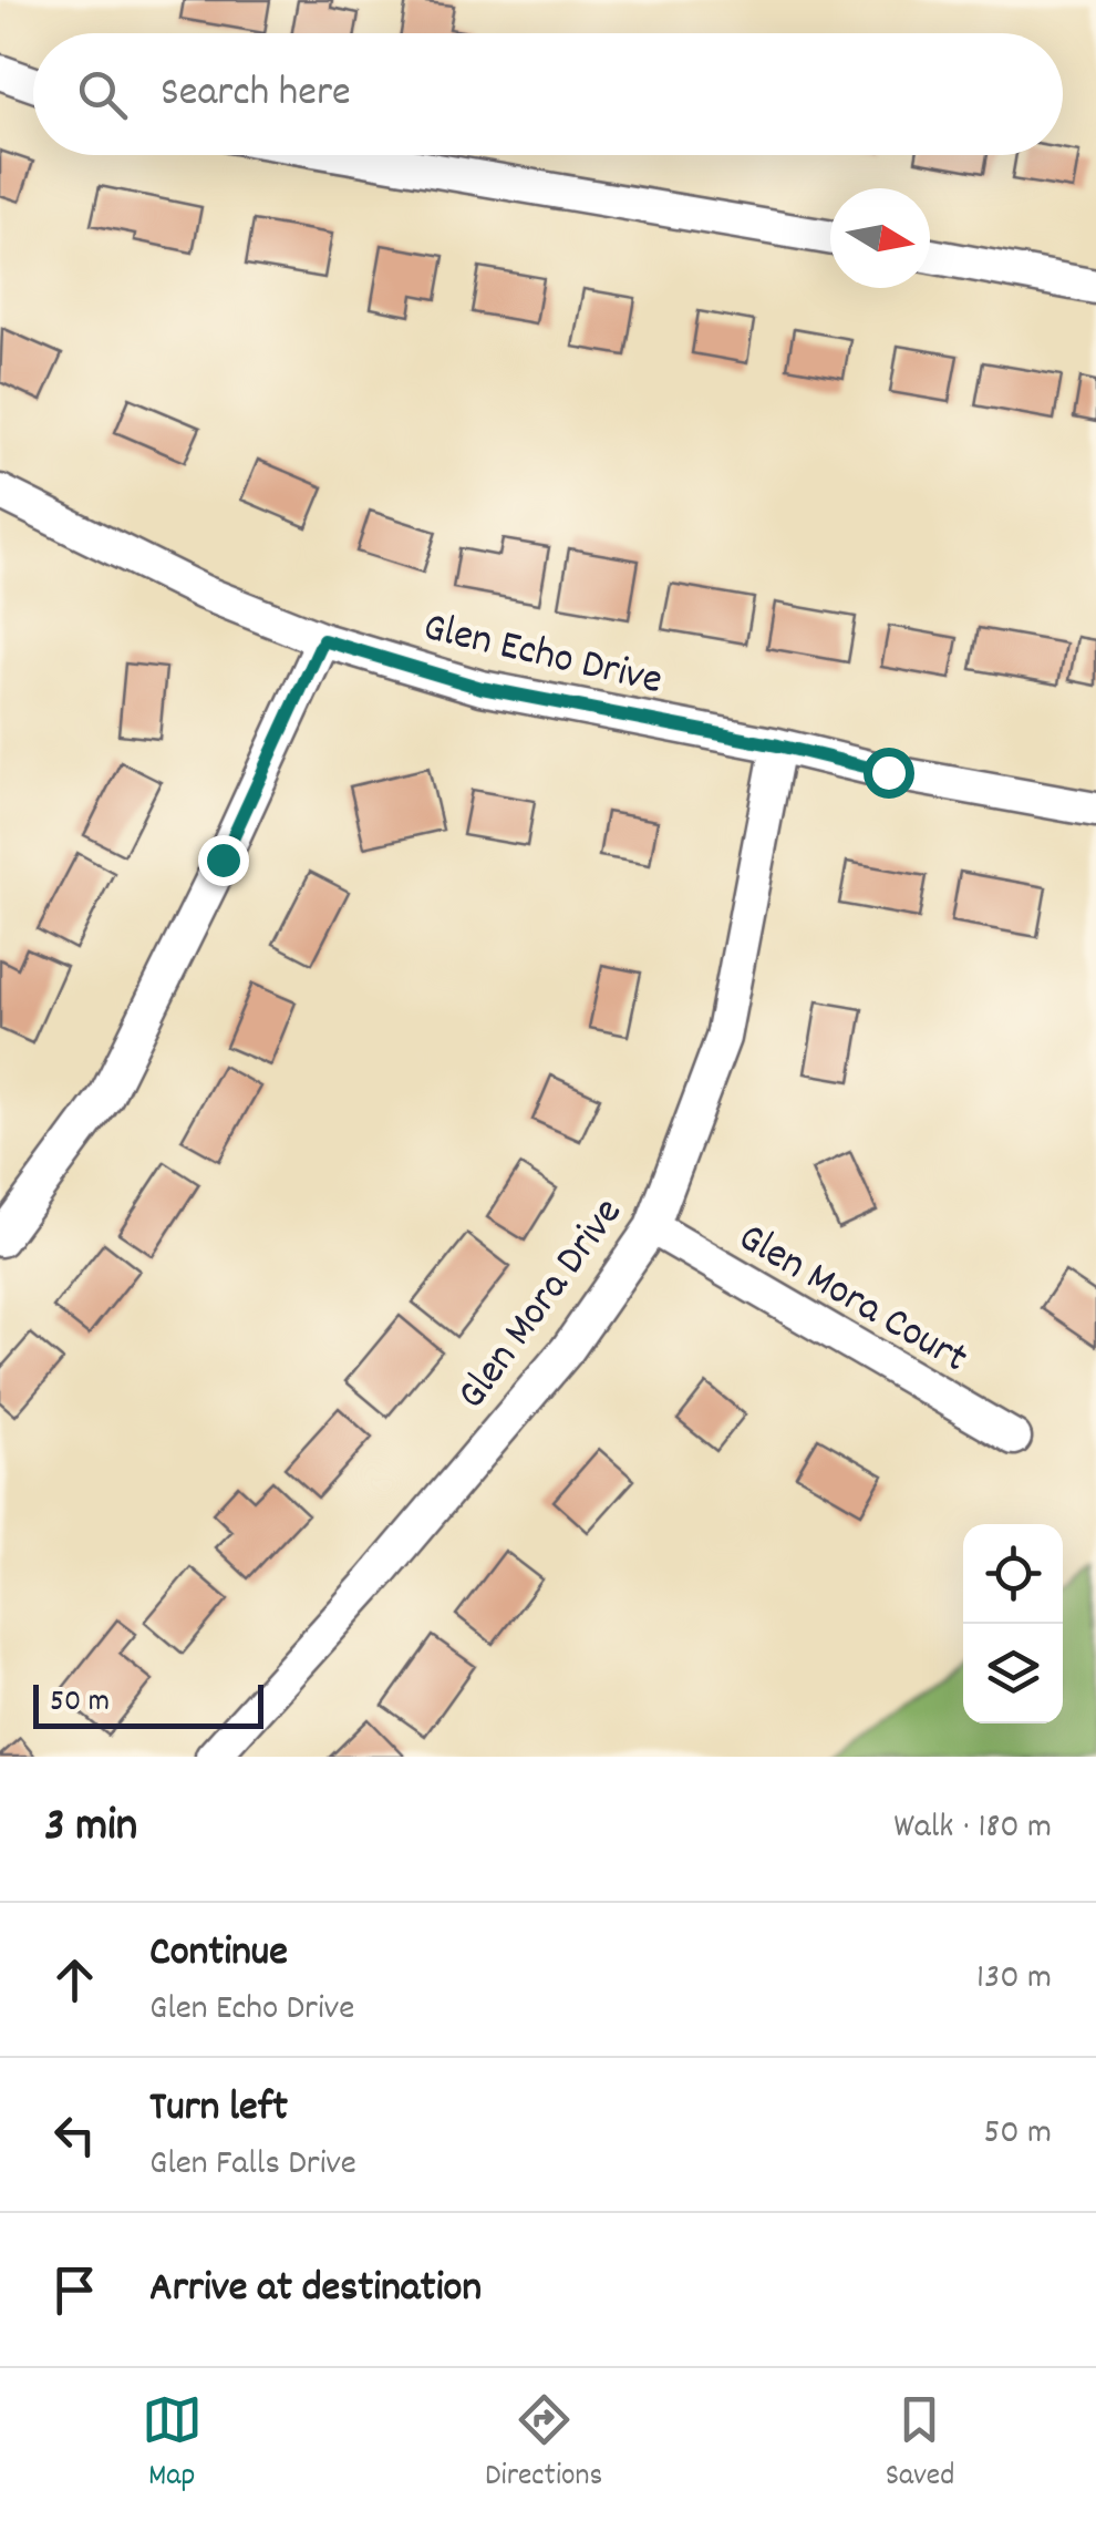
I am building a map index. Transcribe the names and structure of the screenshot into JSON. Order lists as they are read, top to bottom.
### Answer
{
  "streets": {
    "street": ["Glen Echo Drive", "Glen Mora Court", "Glen Mora Drive"]
  },
  "crossings": [
    ["Glen Echo Drive", "Glen Mora Drive"],
    ["Glen Mora Court", "Glen Mora Drive"]
  ],
  "scale_bar": "50 m",
  "north": "right",
  "page": {
    "search": "Search here",
    "scale": "50 m",
    "heading": ["3 min", "Walk · 180 m"],
    "list": [
      ["Continue", "Glen Echo Drive", "130 m"],
      ["Turn left", "Glen Falls Drive", "50 m"],
      "Arrive at destination"
    ],
    "nav": ["Map", "Directions", "Saved"]
  }
}
